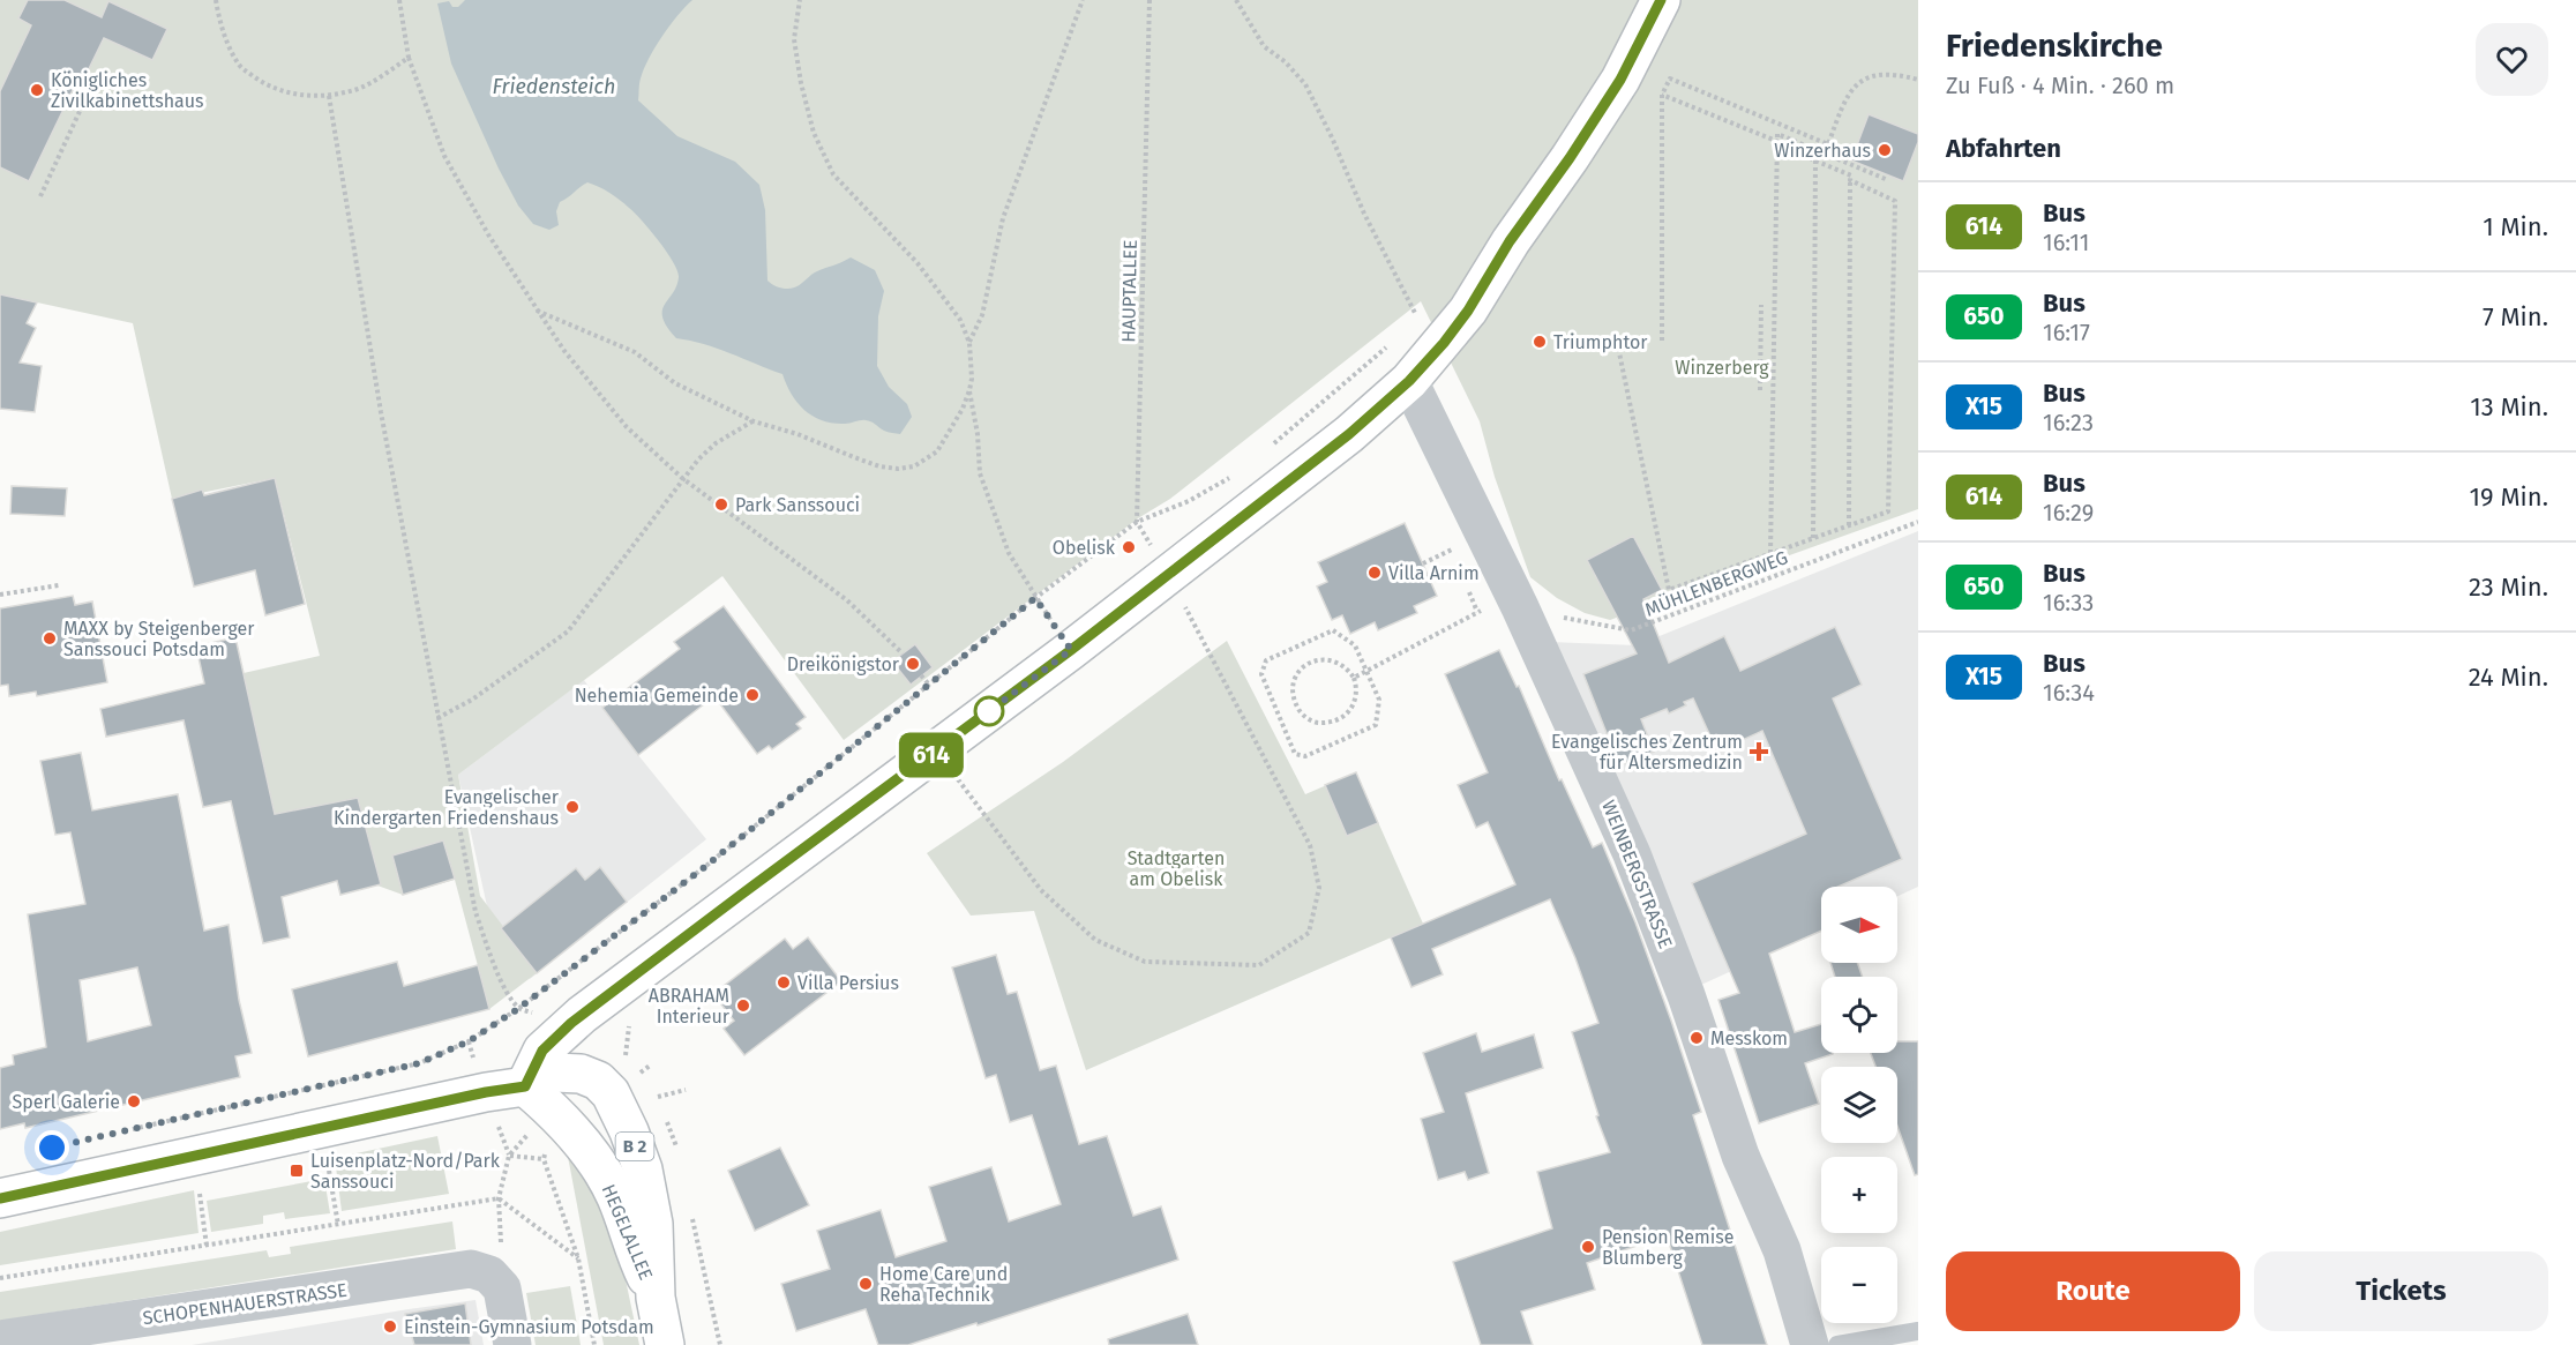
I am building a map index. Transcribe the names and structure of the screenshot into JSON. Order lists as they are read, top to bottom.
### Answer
{
  "streets": {
    "main road": ["B 2", "HEGELALLEE"],
    "street": ["WEINBERGSTRASSE", "SCHOPENHAUERSTRASSE"],
    "path": ["HAUPTALLEE", "MÜHLENBERGWEG"]
  },
  "crossings": [
    ["MÜHLENBERGWEG", "WEINBERGSTRASSE"],
    ["B 2", "HEGELALLEE"]
  ],
  "water": ["Friedensteich"],
  "parks": ["Winzerberg", "Stadtgarten am Obelisk"],
  "places": {
    "other": [
      "Königliches Zivilkabinettshaus",
      "Winzerhaus",
      "Triumphtor",
      "Park Sanssouci",
      "Obelisk",
      "Villa Arnim",
      "MAXX by Steigenberger Sanssouci Potsdam",
      "Dreikönigstor",
      "Nehemia Gemeinde",
      "Evangelischer Kindergarten Friedenshaus",
      "Villa Persius",
      "ABRAHAM Interieur",
      "Messkom",
      "Sperl Galerie",
      "Pension Remise Blumberg",
      "Home Care und Reha Technik",
      "Einstein-Gymnasium Potsdam"
    ],
    "health": ["Evangelisches Zentrum für Altersmedizin"],
    "transit": ["Luisenplatz-Nord/Park Sanssouci"]
  },
  "lines": ["bus line 614"],
  "north": "right",
  "page": {
    "on_map": "614",
    "heading": [
      ["Friedenskirche", "Zu Fuß · 4 Min. · 260 m"],
      "Abfahrten"
    ],
    "list": [
      {
        "mark": "614",
        "name": "Bus",
        "note": "16:11",
        "value": "1 Min."
      },
      {
        "mark": "650",
        "name": "Bus",
        "note": "16:17",
        "value": "7 Min."
      },
      {
        "mark": "X15",
        "name": "Bus",
        "note": "16:23",
        "value": "13 Min."
      },
      {
        "mark": "614",
        "name": "Bus",
        "note": "16:29",
        "value": "19 Min."
      },
      {
        "mark": "650",
        "name": "Bus",
        "note": "16:33",
        "value": "23 Min."
      },
      {
        "mark": "X15",
        "name": "Bus",
        "note": "16:34",
        "value": "24 Min."
      }
    ],
    "map_buttons": ["+", "−"],
    "buttons": ["Route", "Tickets"]
  }
}
